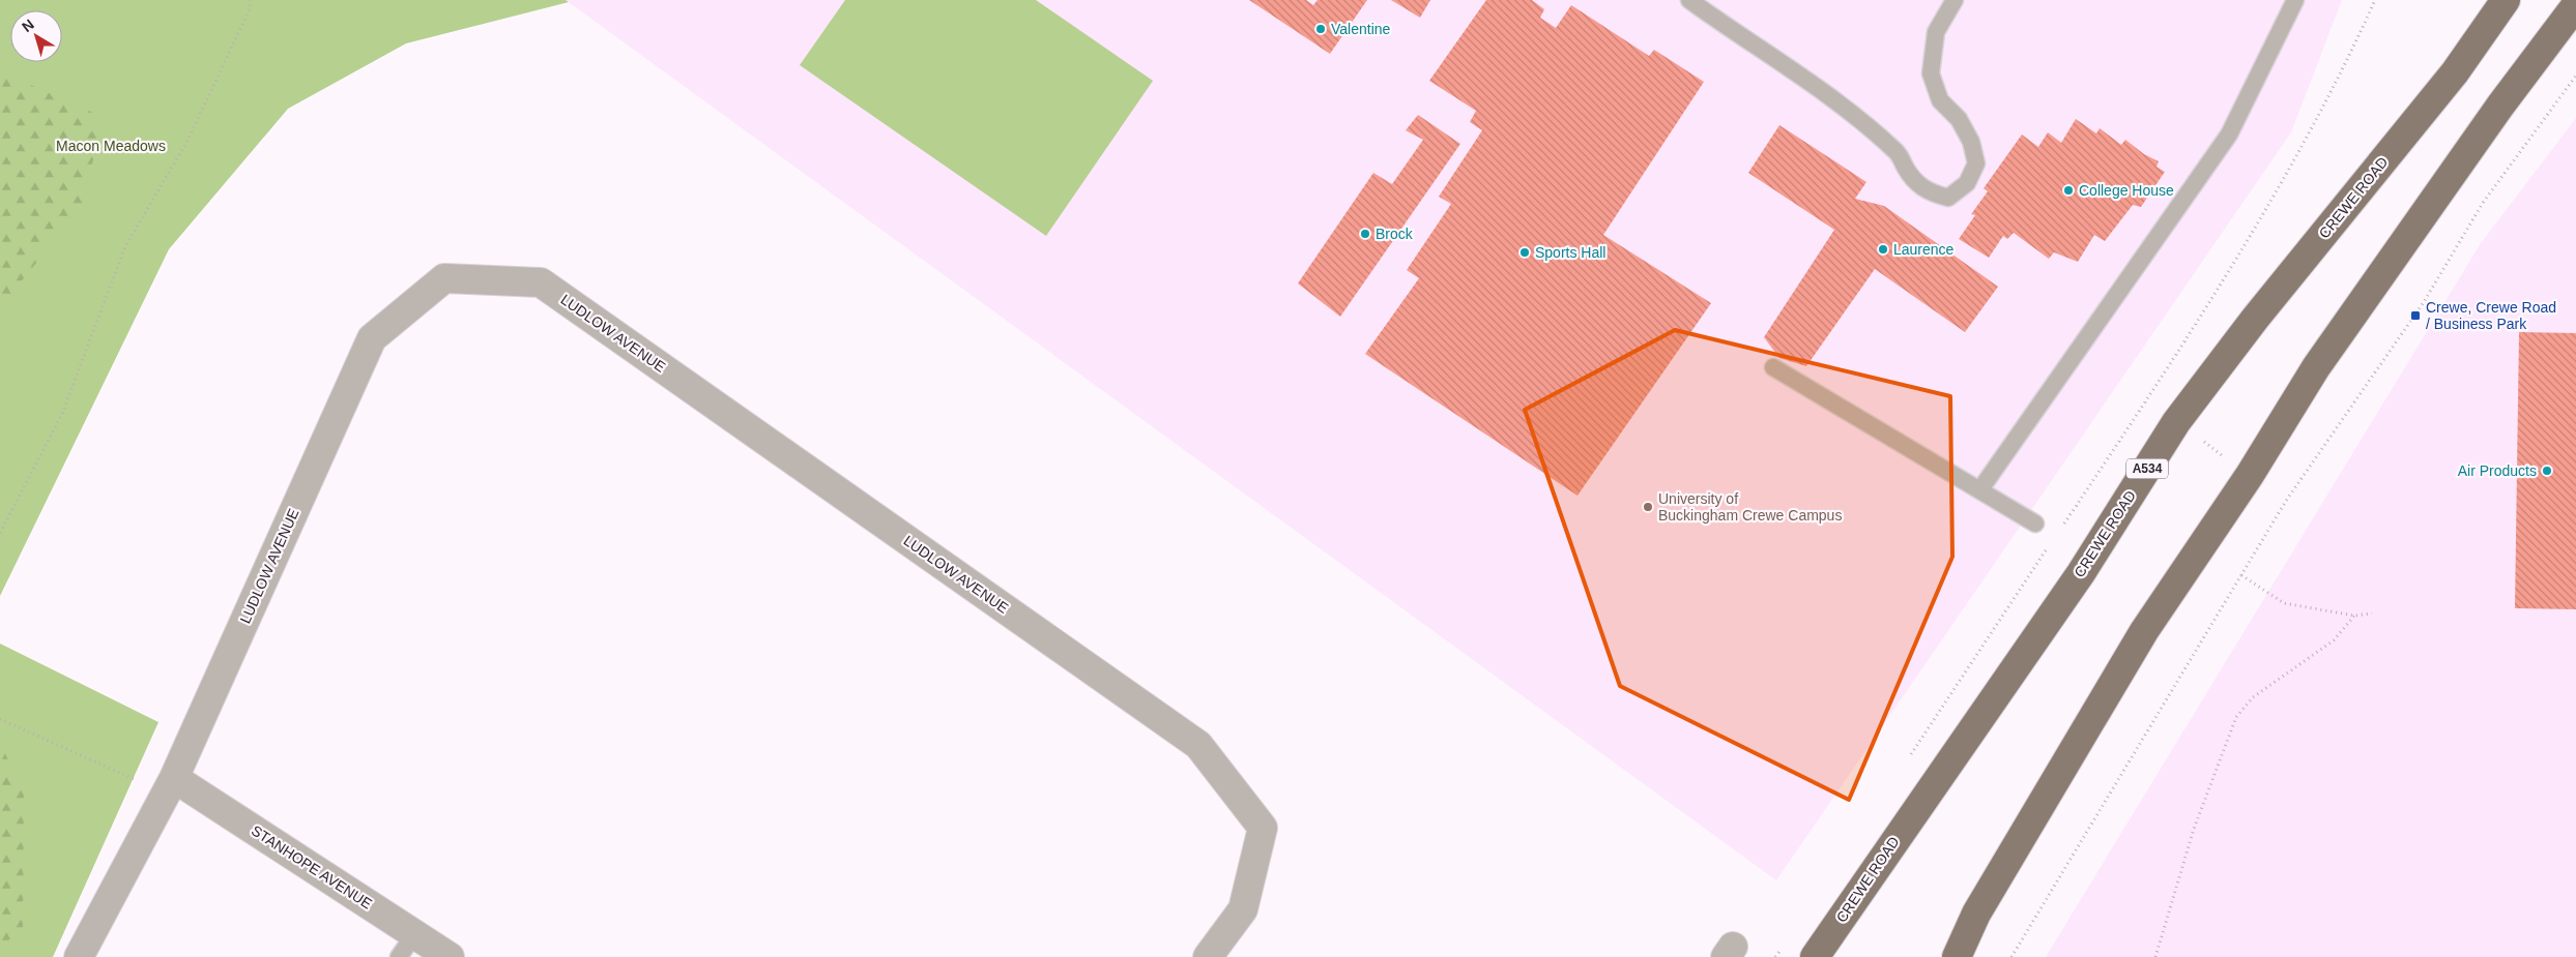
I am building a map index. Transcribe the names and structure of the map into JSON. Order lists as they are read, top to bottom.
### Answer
{
  "streets": {
    "main road": ["CREWE ROAD", "A534"],
    "street": ["LUDLOW AVENUE", "STANHOPE AVENUE"]
  },
  "crossings": [
    ["LUDLOW AVENUE", "STANHOPE AVENUE"]
  ],
  "parks": ["Macon Meadows"],
  "places": {
    "other": [
      "Valentine",
      "College House",
      "Brock",
      "Laurence",
      "Sports Hall",
      "Air Products",
      "University of Buckingham Crewe Campus"
    ],
    "transit": ["Crewe, Crewe Road / Business Park"]
  },
  "north": "top left"
}
